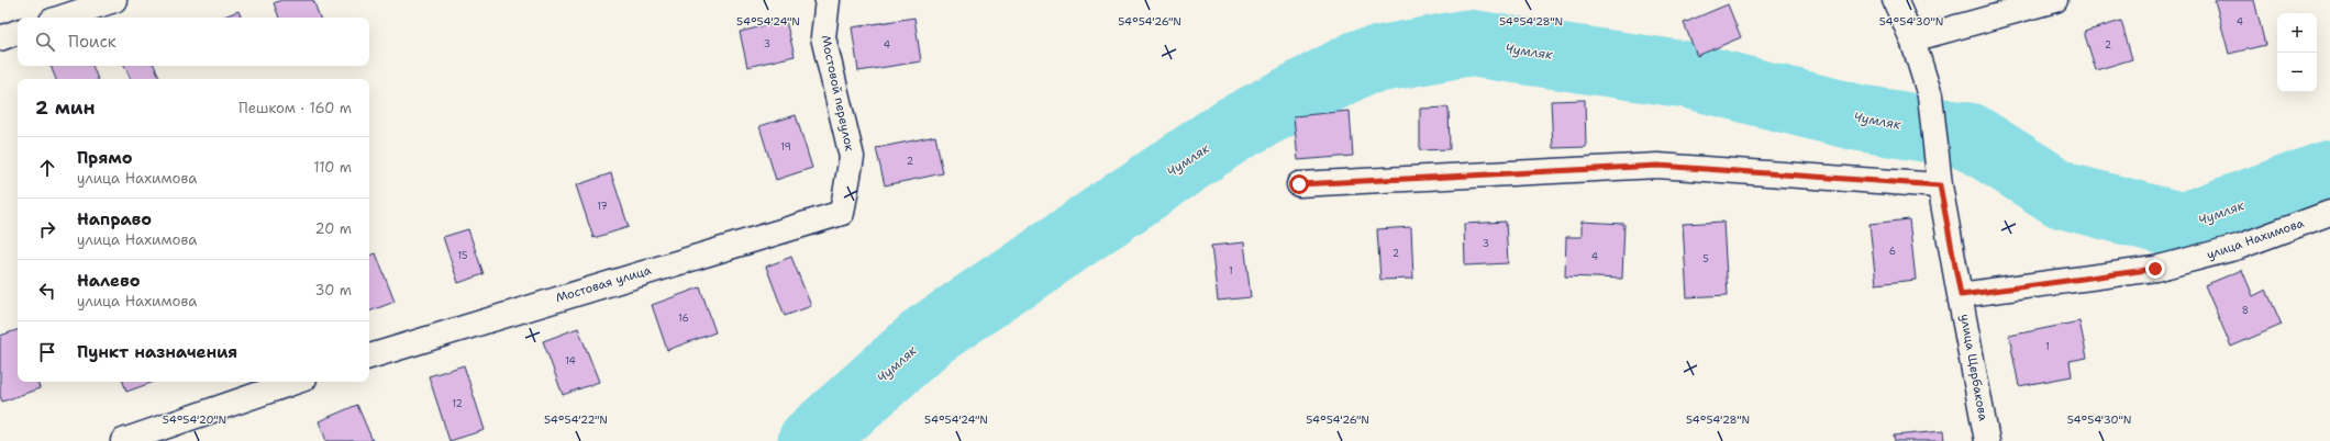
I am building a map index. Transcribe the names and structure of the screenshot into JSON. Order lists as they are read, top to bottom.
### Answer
{
  "streets": {
    "street": [
      "Мостовой переулок",
      "улица Нахимова",
      "Мостовая улица",
      "улица Щербакова"
    ]
  },
  "crossings": [
    ["Мостовой переулок", "Мостовая улица"],
    ["улица Нахимова", "улица Щербакова"]
  ],
  "water": ["Чумляк"],
  "house_numbers": [
    "4",
    "3",
    "4",
    "2",
    "19",
    "2",
    "17",
    "3",
    "6",
    "2",
    "15",
    "4",
    "5",
    "1",
    "8",
    "16",
    "1",
    "14",
    "12"
  ],
  "page": {
    "map_buttons": ["+", "−"],
    "search": "Поиск",
    "heading": ["2 мин", "Пешком · 160 m"],
    "list": [
      ["Прямо", "улица Нахимова", "110 m"],
      ["Направо", "улица Нахимова", "20 m"],
      ["Налево", "улица Нахимова", "30 m"],
      "Пункт назначения"
    ]
  },
  "coordinates": [
    "54°54'24\"N",
    "54°54'26\"N",
    "54°54'28\"N",
    "54°54'30\"N",
    "54°54'20\"N",
    "54°54'22\"N"
  ]
}
